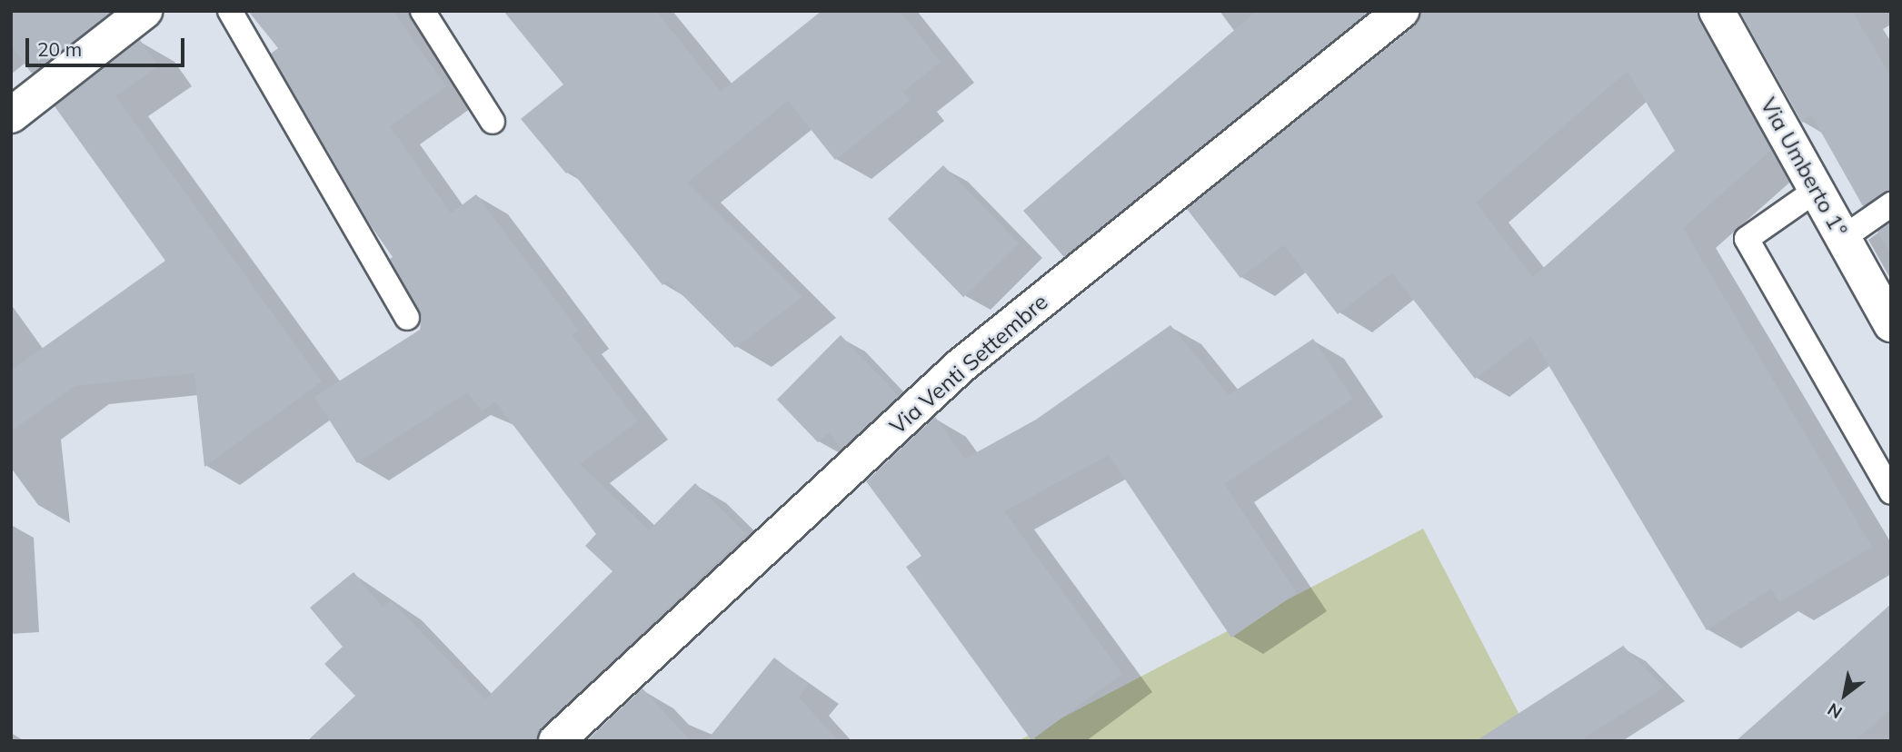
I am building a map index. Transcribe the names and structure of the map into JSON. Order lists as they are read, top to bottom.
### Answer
{
  "streets": {
    "street": ["Via Umberto 1°", "Via Venti Settembre"]
  },
  "scale_bar": "20 m",
  "north": "bottom left"
}
